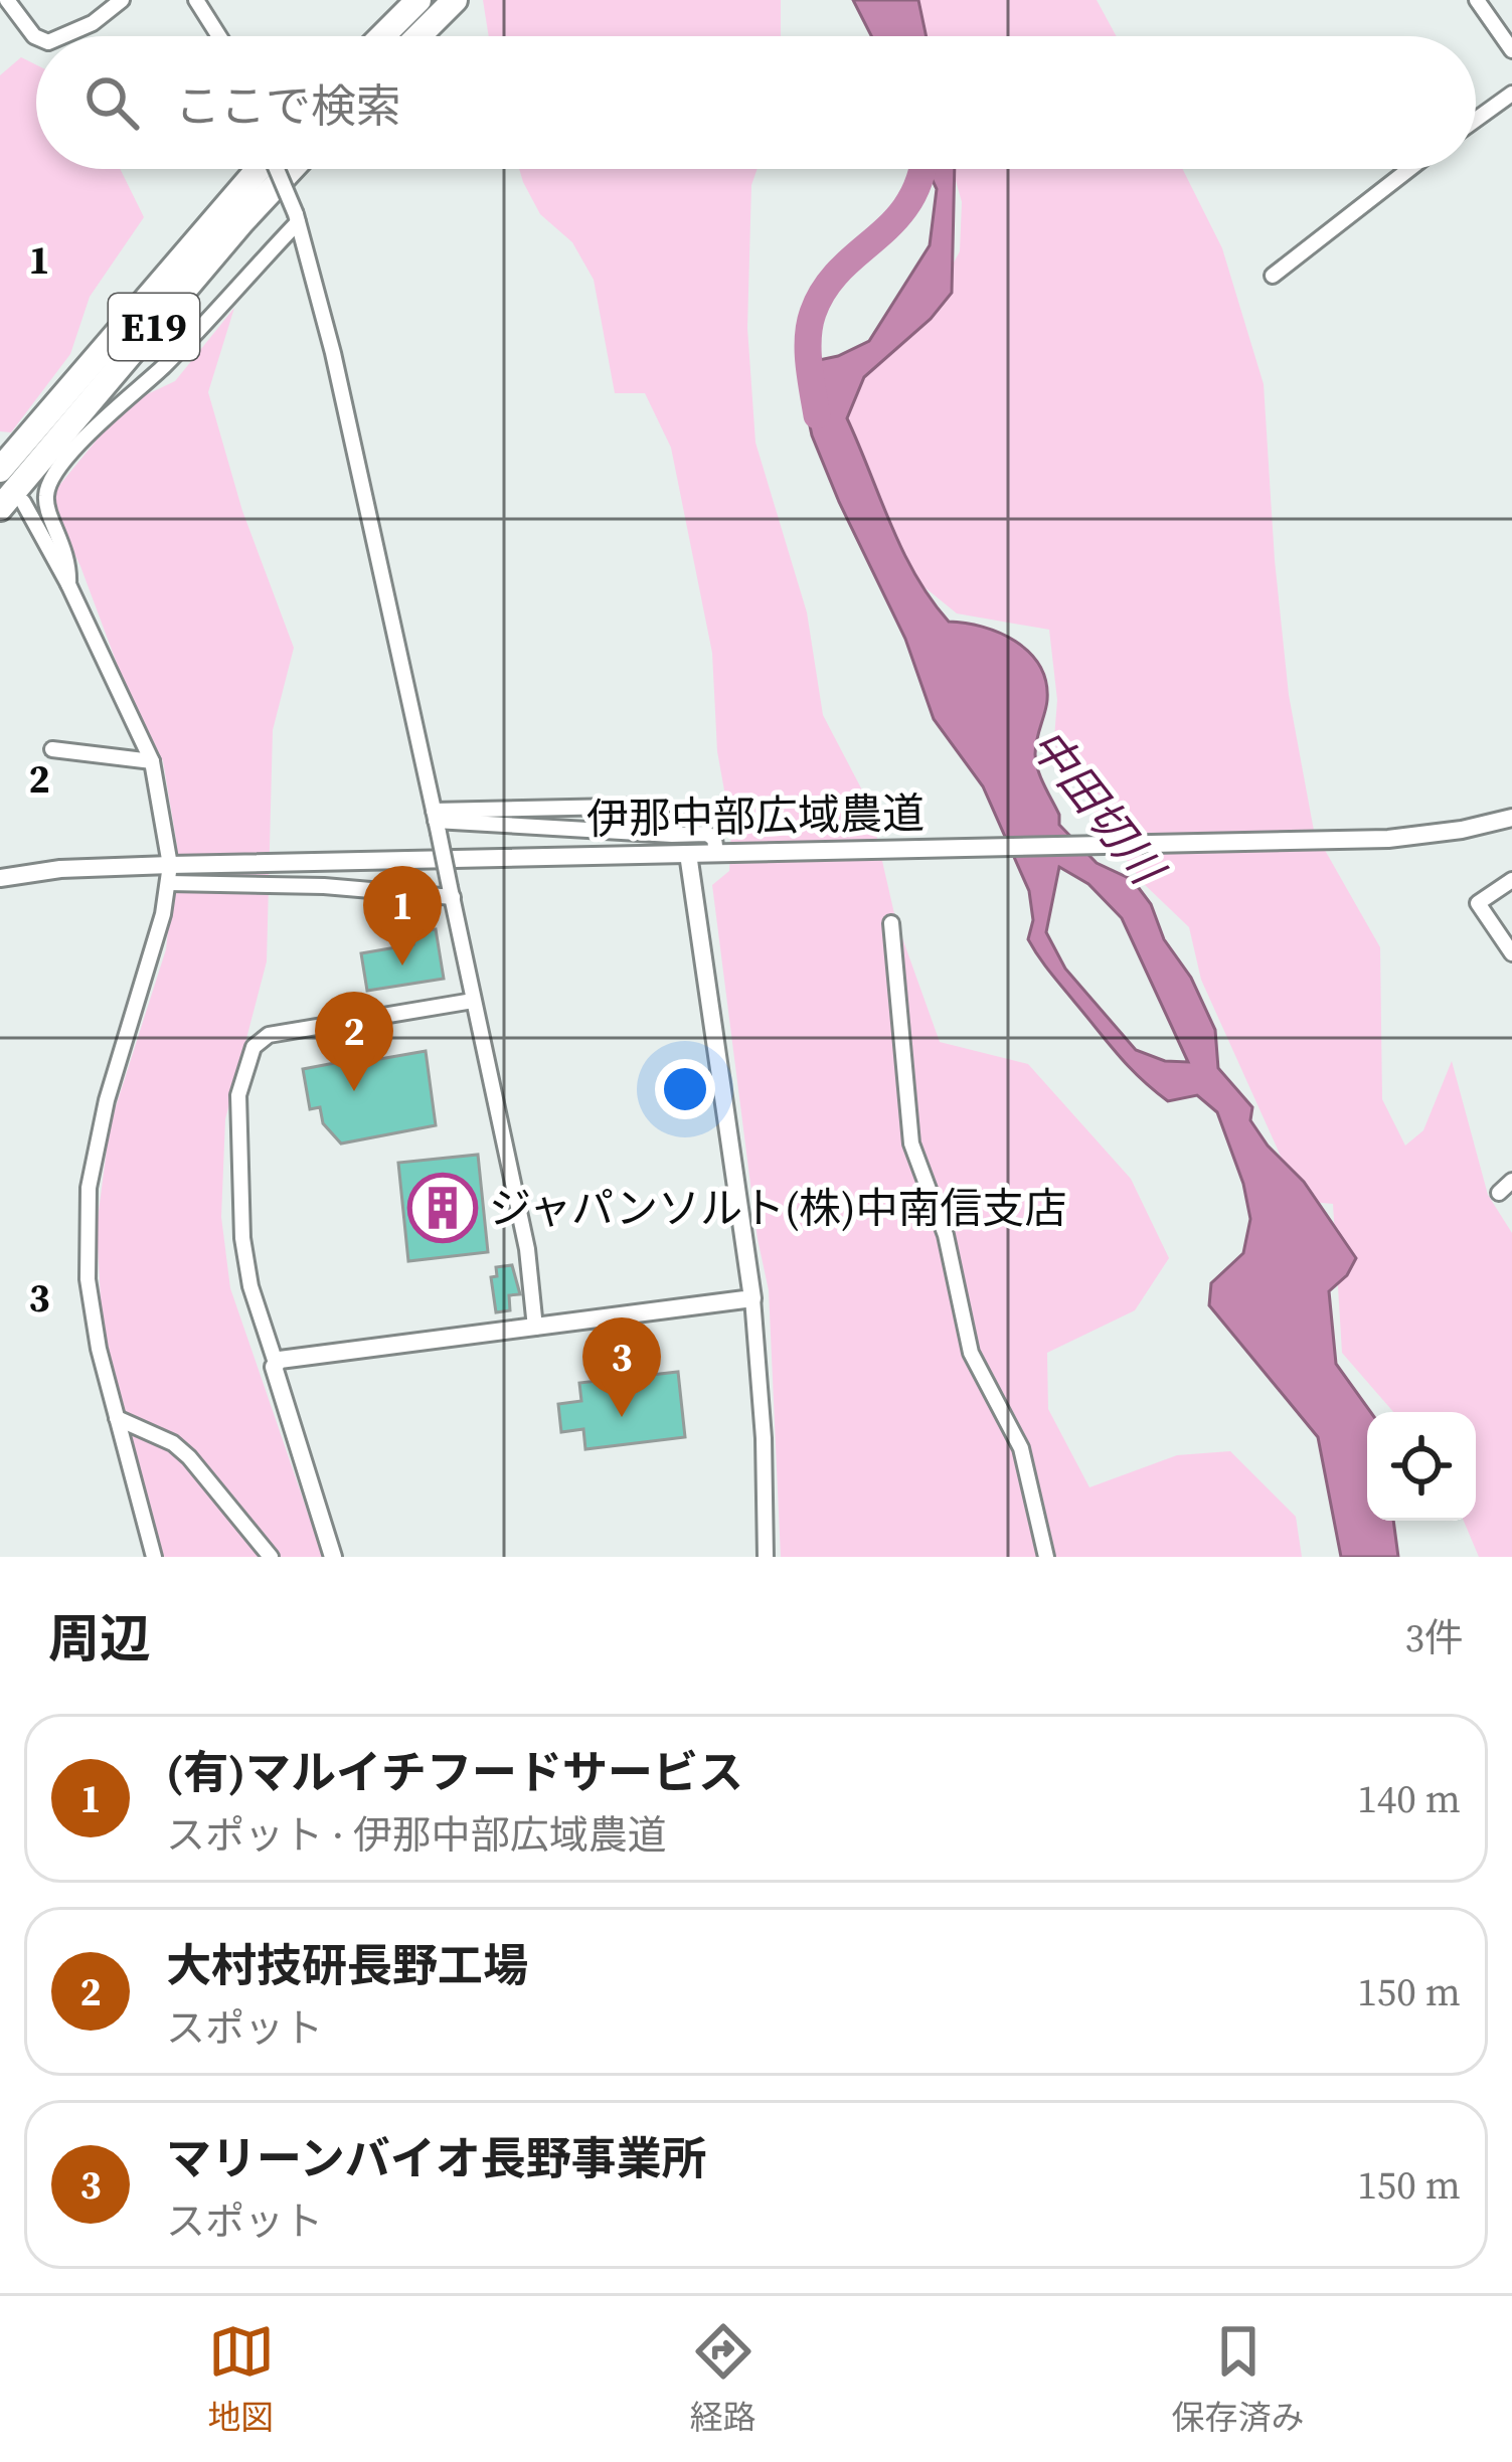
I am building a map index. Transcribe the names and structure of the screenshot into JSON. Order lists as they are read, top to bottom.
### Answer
{
  "streets": {
    "highway": ["E19"],
    "street": ["伊那中部広域農道"]
  },
  "water": ["中田切川"],
  "places": {
    "building": ["ジャパンソルト(株)中南信支店"]
  },
  "page": {
    "search": "ここで検索",
    "pins": ["1", "2", "3"],
    "heading": ["周辺", "3件"],
    "list": [
      {
        "mark": "1",
        "name": "(有)マルイチフードサービス",
        "note": "スポット · 伊那中部広域農道",
        "value": "140 m"
      },
      {
        "mark": "2",
        "name": "大村技研長野工場",
        "note": "スポット",
        "value": "150 m"
      },
      {
        "mark": "3",
        "name": "マリーンバイオ長野事業所",
        "note": "スポット",
        "value": "150 m"
      }
    ],
    "nav": ["地図", "経路", "保存済み"]
  },
  "grid": {
    "rows": ["1", "2", "3"]
  }
}
